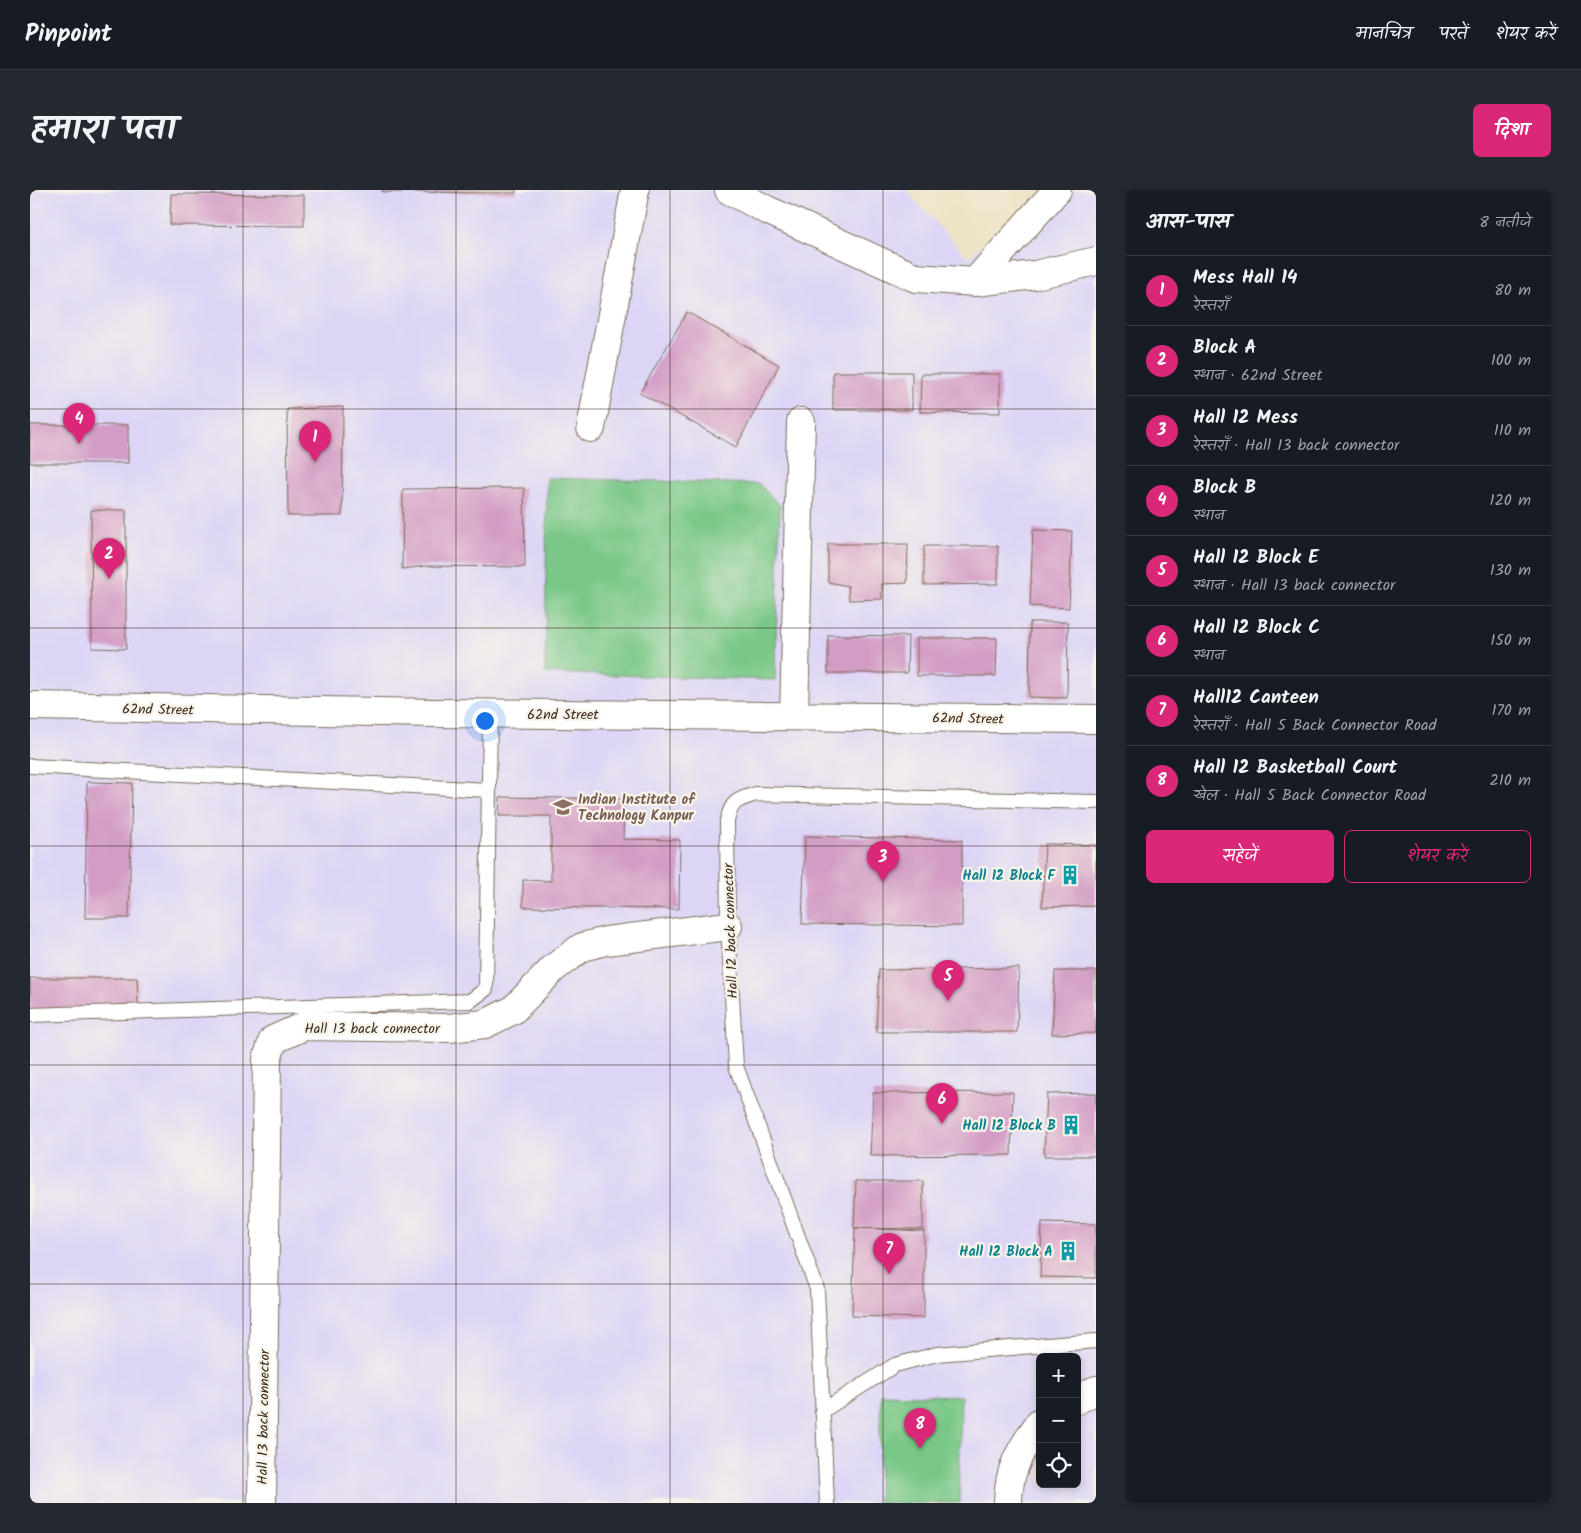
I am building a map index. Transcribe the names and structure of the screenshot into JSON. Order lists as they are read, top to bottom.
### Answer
{
  "streets": {
    "street": ["62nd Street", "Hall 13 back connector"],
    "lane": ["Hall 12 back connector"]
  },
  "crossings": [
    ["Hall 12 back connector", "Hall 13 back connector"]
  ],
  "places": {
    "school or university": ["Indian Institute of Technology Kanpur"],
    "building": ["Hall 12 Block F", "Hall 12 Block B", "Hall 12 Block A"]
  },
  "page": {
    "header": "Pinpoint",
    "nav": ["मानचित्र", "परतें", "शेयर करें"],
    "title": "हमारा पता",
    "buttons": [
      "दिशा",
      ["सहेजें", "शेयर करें"]
    ],
    "heading": ["आस-पास", "8 नतीजे"],
    "list": [
      {
        "mark": "1",
        "name": "Mess Hall 14",
        "note": "रेस्तराँ",
        "value": "80 m"
      },
      {
        "mark": "2",
        "name": "Block A",
        "note": "स्थान · 62nd Street",
        "value": "100 m"
      },
      {
        "mark": "3",
        "name": "Hall 12 Mess",
        "note": "रेस्तराँ · Hall 13 back connector",
        "value": "110 m"
      },
      {
        "mark": "4",
        "name": "Block B",
        "note": "स्थान",
        "value": "120 m"
      },
      {
        "mark": "5",
        "name": "Hall 12 Block E",
        "note": "स्थान · Hall 13 back connector",
        "value": "130 m"
      },
      {
        "mark": "6",
        "name": "Hall 12 Block C",
        "note": "स्थान",
        "value": "150 m"
      },
      {
        "mark": "7",
        "name": "Hall12 Canteen",
        "note": "रेस्तराँ · Hall 5 Back Connector Road",
        "value": "170 m"
      },
      {
        "mark": "8",
        "name": "Hall 12 Basketball Court",
        "note": "खेल · Hall 5 Back Connector Road",
        "value": "210 m"
      }
    ],
    "pins": [
      "4",
      "1",
      "2",
      "3",
      "5",
      "6",
      "7",
      "8"
    ],
    "map_buttons": ["+", "−"]
  }
}
